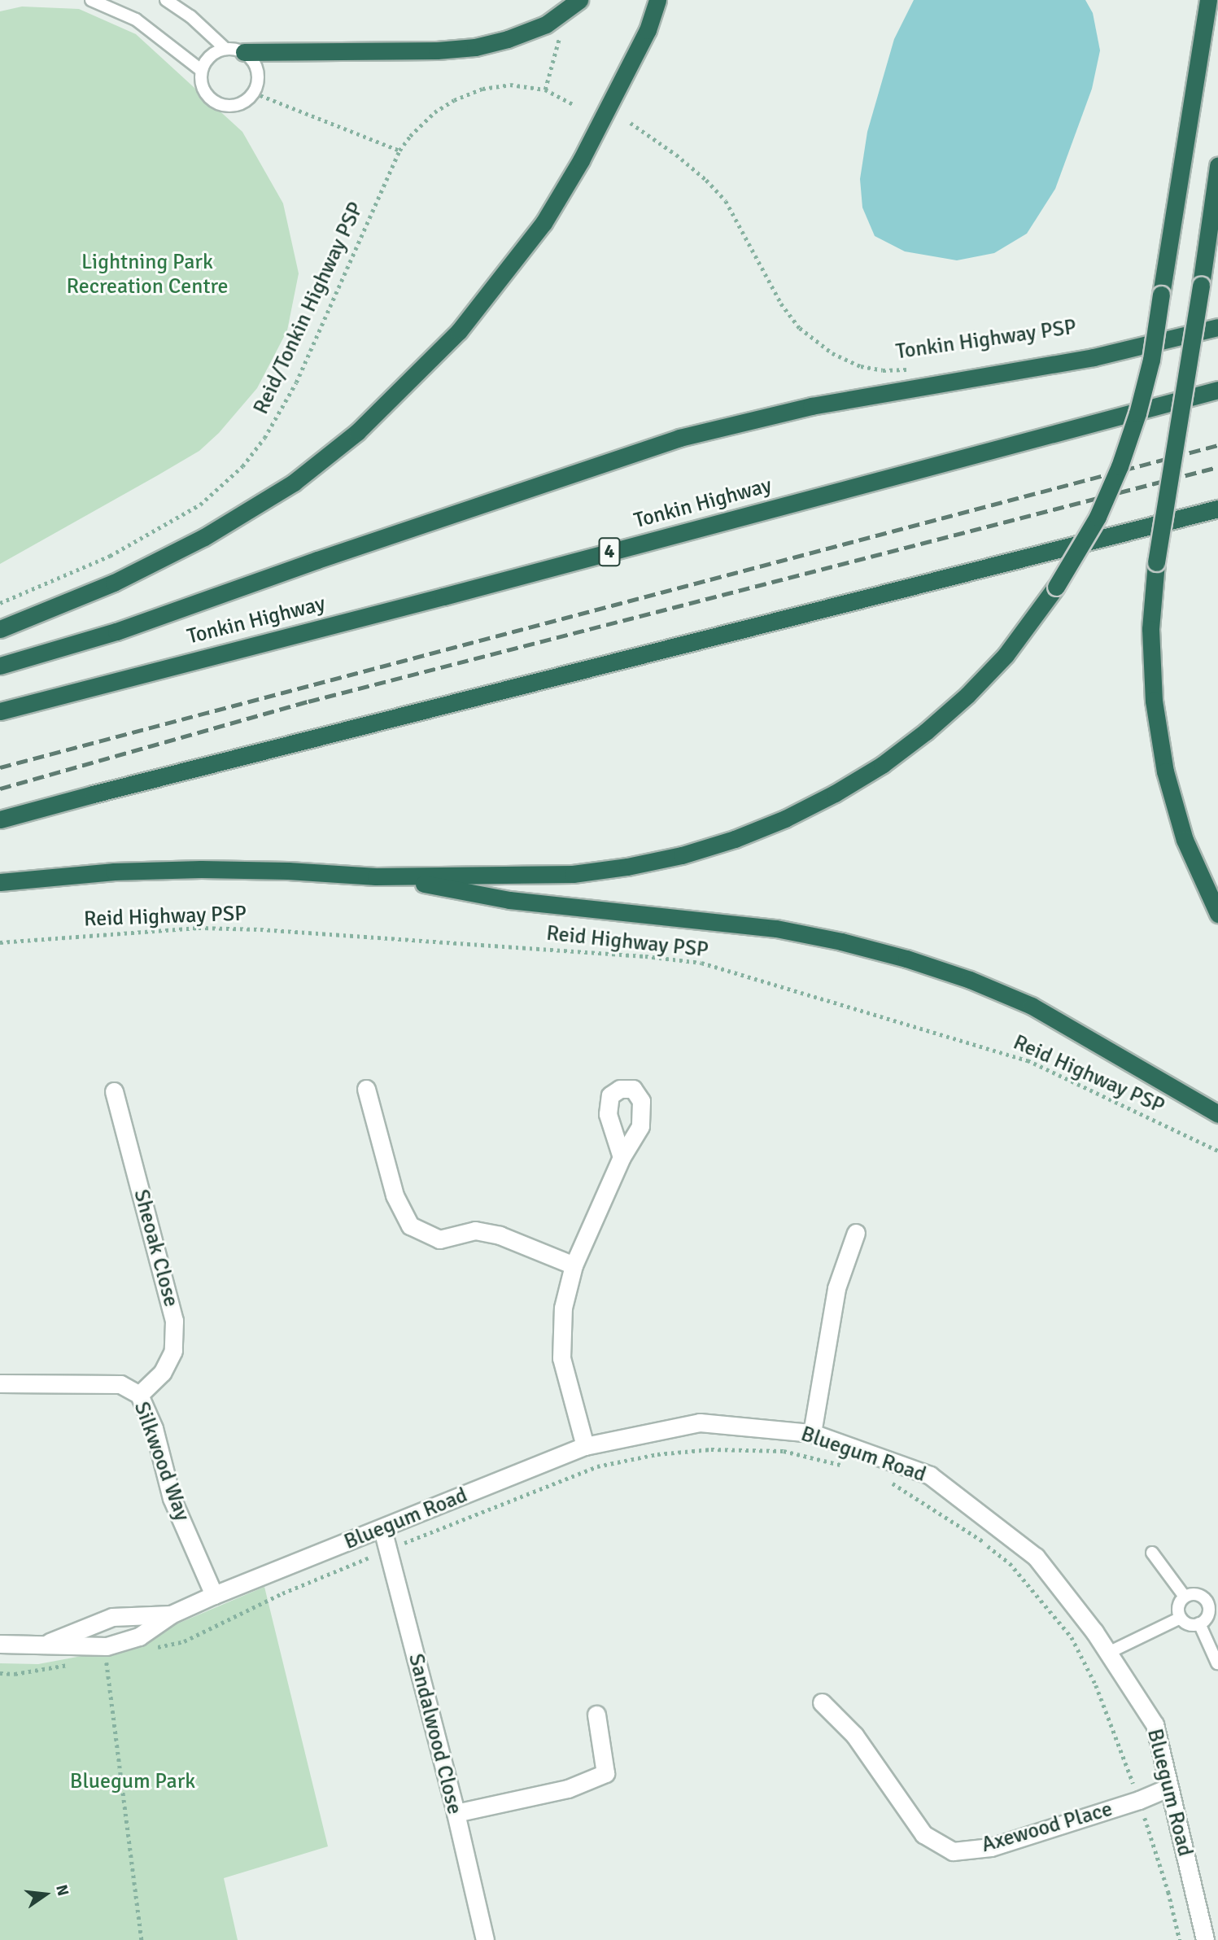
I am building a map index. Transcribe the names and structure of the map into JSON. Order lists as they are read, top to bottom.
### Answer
{
  "streets": {
    "highway": ["Tonkin Highway", "4"],
    "street": [
      "Sheoak Close",
      "Bluegum Road",
      "Silkwood Way",
      "Sandalwood Close",
      "Axewood Place"
    ],
    "path": ["Reid/Tonkin Highway PSP", "Tonkin Highway PSP", "Reid Highway PSP"]
  },
  "crossings": [
    ["Sheoak Close", "Silkwood Way"],
    ["Bluegum Road", "Silkwood Way"],
    ["Bluegum Road", "Sandalwood Close"],
    ["Bluegum Road", "Axewood Place"]
  ],
  "parks": ["Lightning Park Recreation Centre", "Bluegum Park"],
  "north": "right"
}
